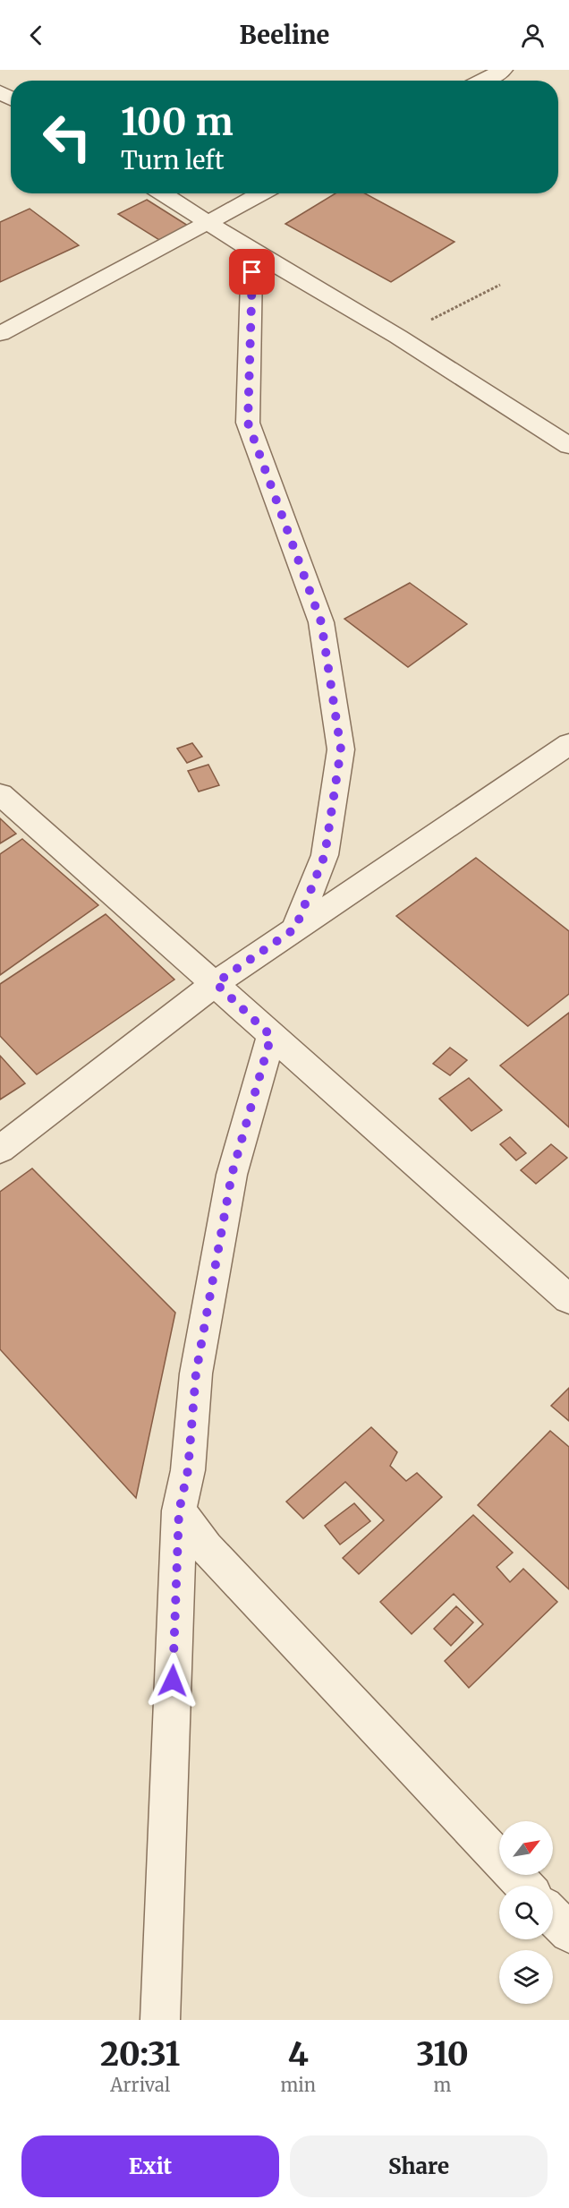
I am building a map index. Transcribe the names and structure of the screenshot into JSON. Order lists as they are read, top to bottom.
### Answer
{
  "north": "top right",
  "page": {
    "header": "Beeline",
    "turn": ["100 m", "Turn left"],
    "eta": [
      "20:31",
      "Arrival",
      "4",
      "min",
      "310",
      "m"
    ],
    "buttons": ["Exit", "Share"]
  }
}
